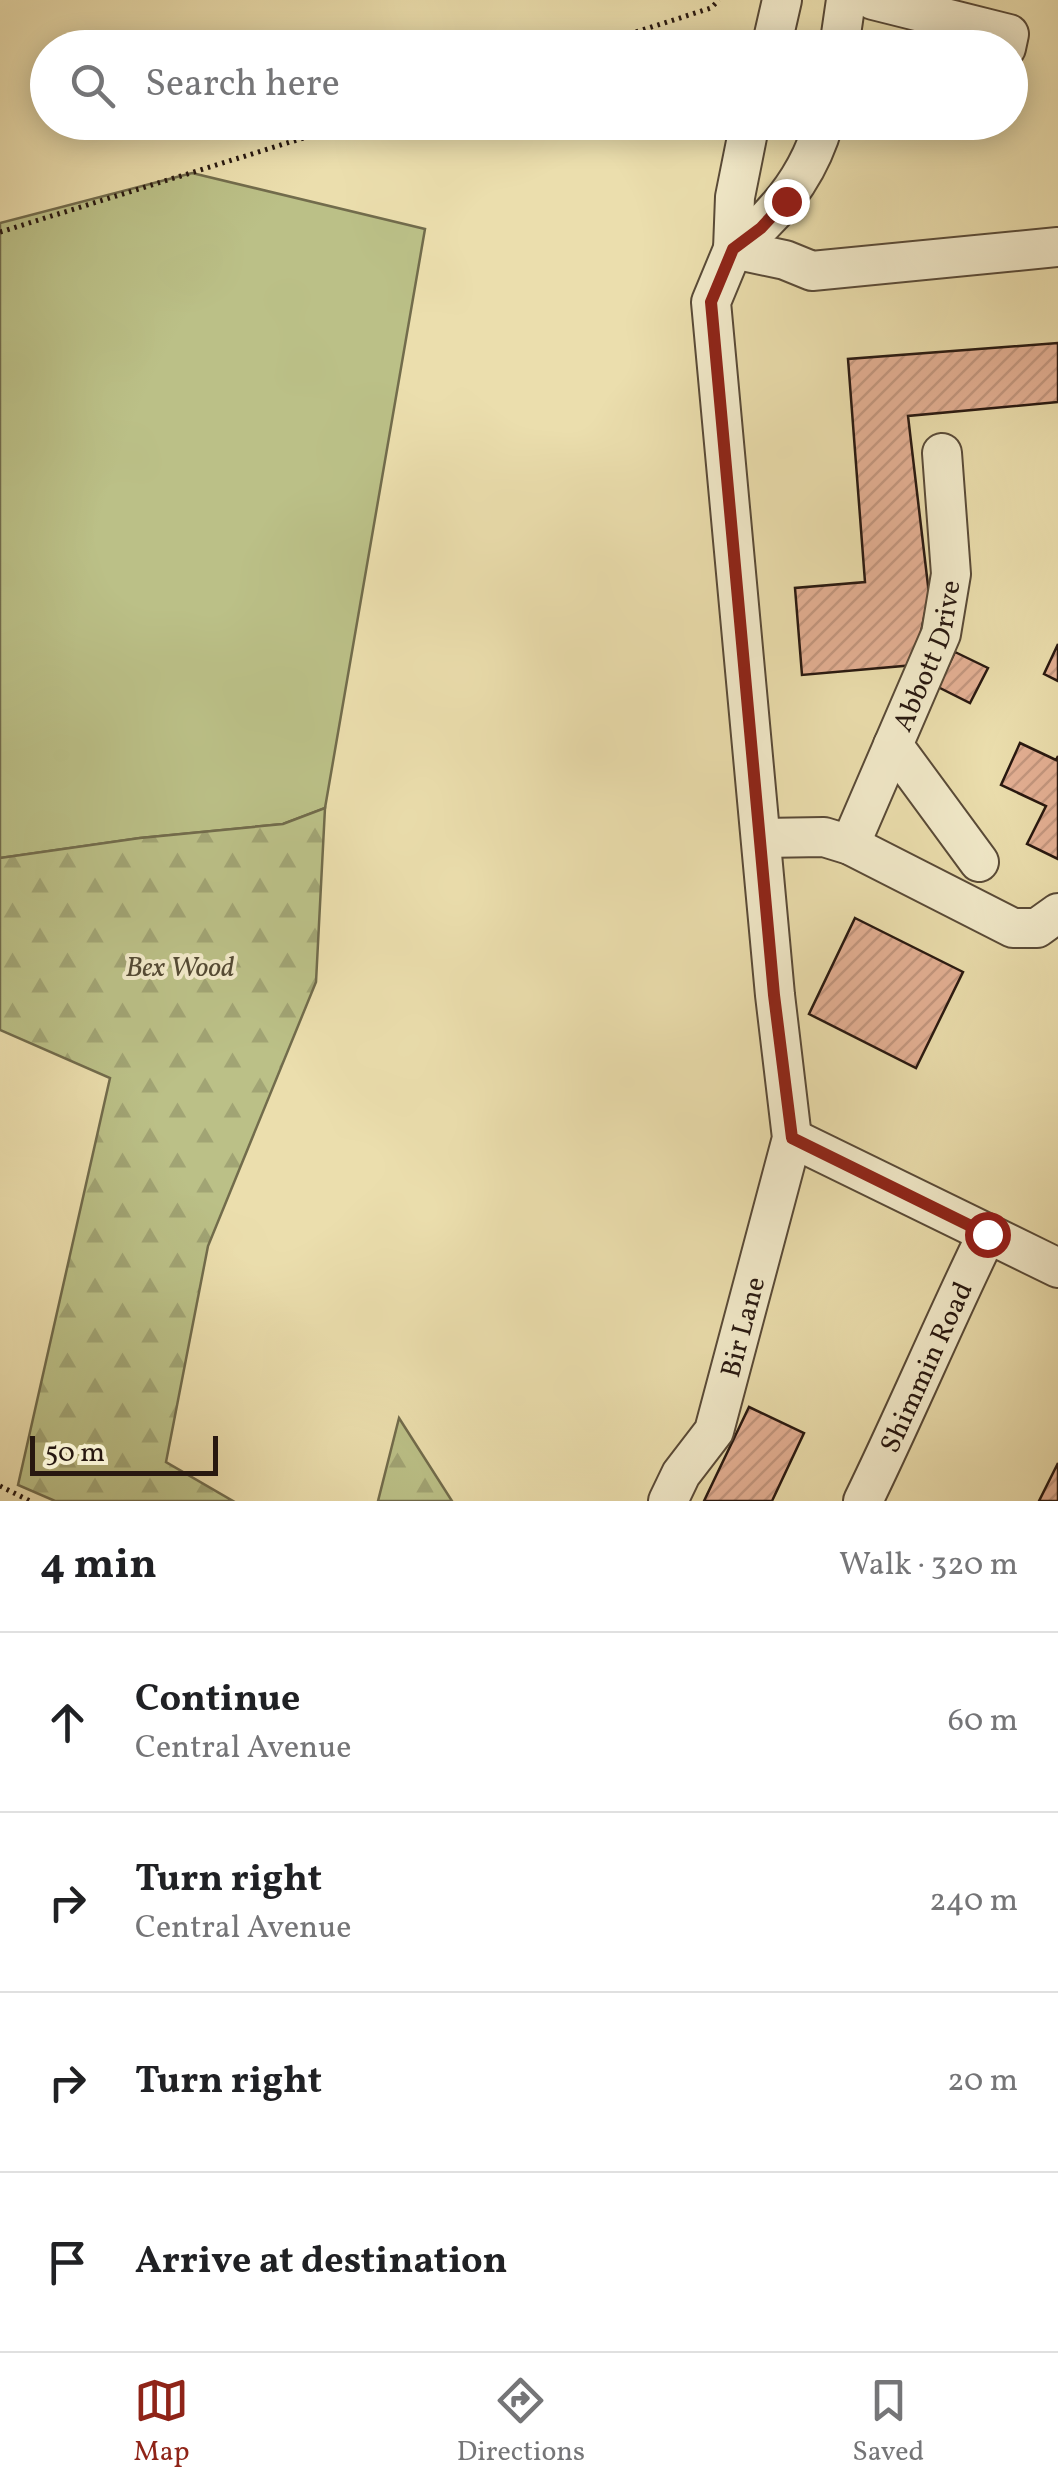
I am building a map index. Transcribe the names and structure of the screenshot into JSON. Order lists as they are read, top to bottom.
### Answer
{
  "streets": {
    "street": ["Abbott Drive", "Bir Lane", "Shimmin Road"]
  },
  "parks": ["Bex Wood"],
  "scale_bar": "50 m",
  "page": {
    "search": "Search here",
    "scale": "50 m",
    "heading": ["4 min", "Walk · 320 m"],
    "list": [
      ["Continue", "Central Avenue", "60 m"],
      ["Turn right", "Central Avenue", "240 m"],
      ["Turn right", "20 m"],
      "Arrive at destination"
    ],
    "nav": ["Map", "Directions", "Saved"]
  }
}
